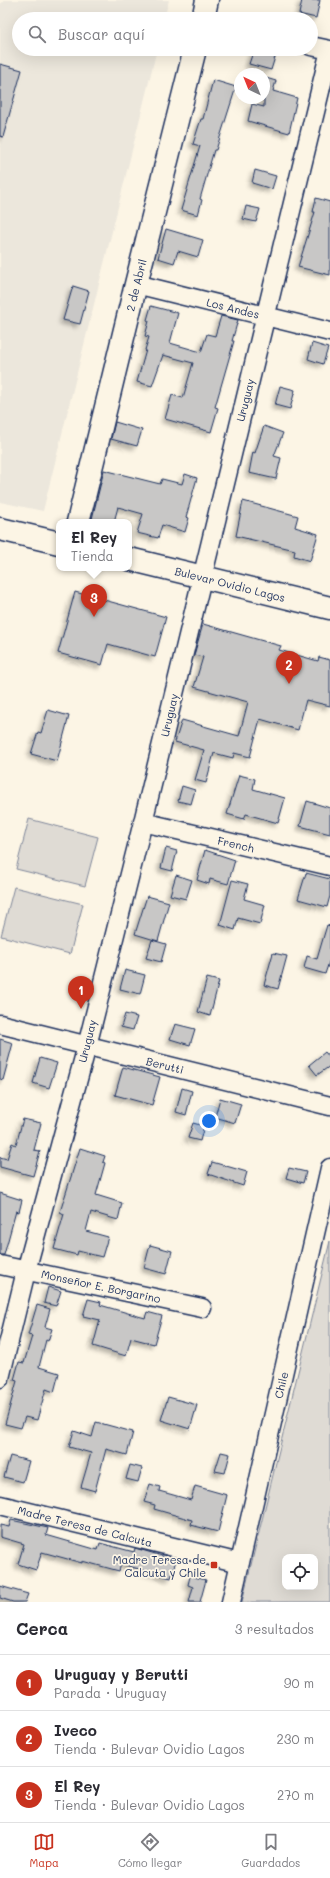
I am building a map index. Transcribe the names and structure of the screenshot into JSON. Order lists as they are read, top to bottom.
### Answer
{
  "streets": {
    "main road": ["2 de Abril", "Bulevar Ovidio Lagos"],
    "street": [
      "Los Andes",
      "Uruguay",
      "French",
      "Berutti",
      "Monseñor E. Borgarino",
      "Chile",
      "Madre Teresa de Calcuta"
    ]
  },
  "crossings": [
    ["2 de Abril", "Los Andes"],
    ["Los Andes", "Uruguay"],
    ["Uruguay", "Bulevar Ovidio Lagos"],
    ["Uruguay", "French"],
    ["Uruguay", "Berutti"],
    ["Uruguay", "Monseñor E. Borgarino"],
    ["Chile", "Madre Teresa de Calcuta"]
  ],
  "places": {
    "transit": ["Madre Teresa de Calcuta y Chile"]
  },
  "north": "top left",
  "page": {
    "search": "Buscar aquí",
    "popup": ["El Rey", "Tienda"],
    "pins": ["3", "2", "1"],
    "heading": ["Cerca", "3 resultados"],
    "list": [
      {
        "mark": "1",
        "name": "Uruguay y Berutti",
        "note": "Parada · Uruguay",
        "value": "90 m"
      },
      {
        "mark": "2",
        "name": "Iveco",
        "note": "Tienda · Bulevar Ovidio Lagos",
        "value": "230 m"
      },
      {
        "mark": "3",
        "name": "El Rey",
        "note": "Tienda · Bulevar Ovidio Lagos",
        "value": "270 m"
      }
    ],
    "nav": ["Mapa", "Cómo llegar", "Guardados"]
  }
}
